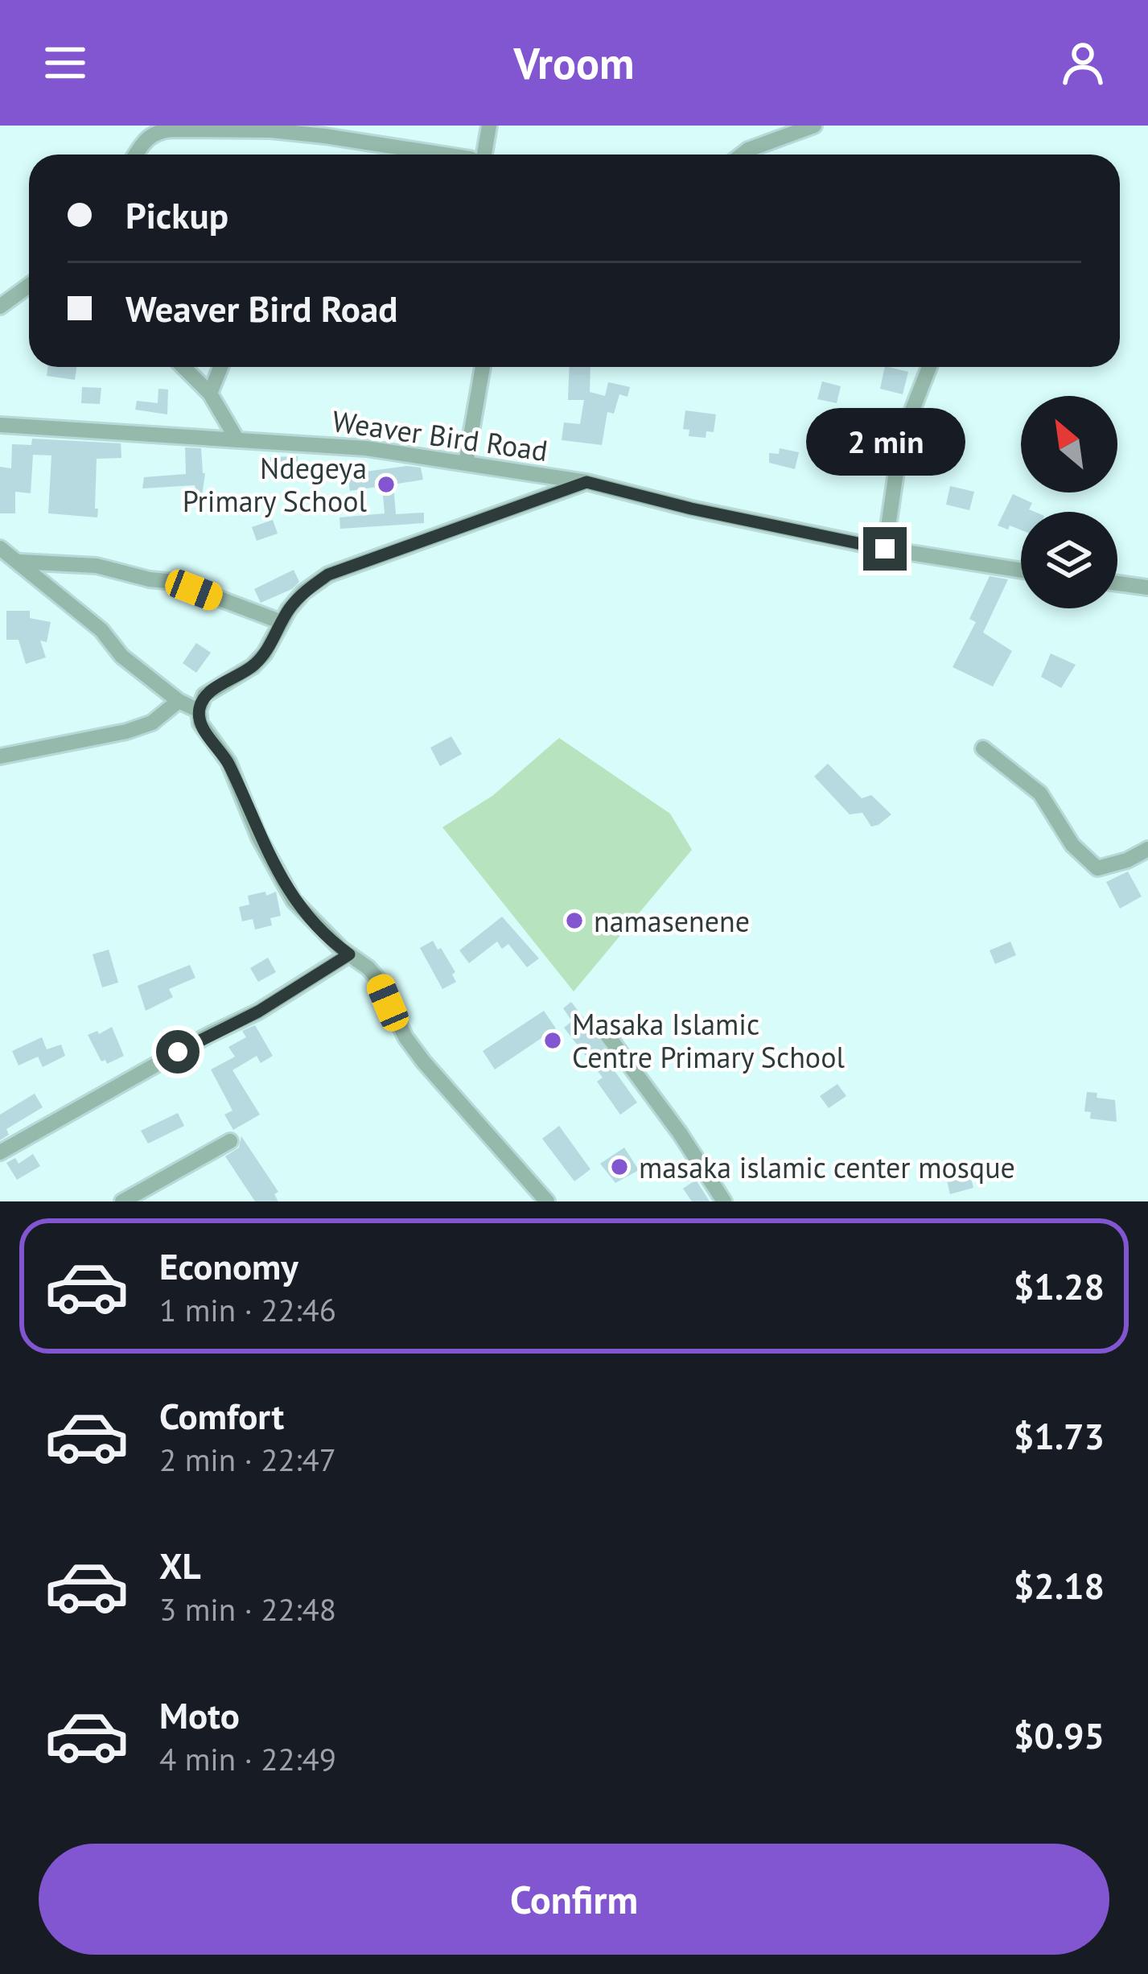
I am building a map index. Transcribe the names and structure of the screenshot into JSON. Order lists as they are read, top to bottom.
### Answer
{
  "streets": {
    "street": ["Weaver Bird Road"]
  },
  "places": [
    "Ndegeya Primary School",
    "namasenene",
    "Masaka Islamic Centre Primary School",
    "masaka islamic center mosque"
  ],
  "north": "top left",
  "page": {
    "header": "Vroom",
    "banner": ["Pickup", "Weaver Bird Road"],
    "bubble": "2 min",
    "list": [
      {
        "name": "Economy",
        "note": "1 min · 22:46",
        "value": "$1.28"
      },
      {
        "name": "Comfort",
        "note": "2 min · 22:47",
        "value": "$1.73"
      },
      {
        "name": "XL",
        "note": "3 min · 22:48",
        "value": "$2.18"
      },
      {
        "name": "Moto",
        "note": "4 min · 22:49",
        "value": "$0.95"
      }
    ],
    "buttons": "Confirm"
  }
}
